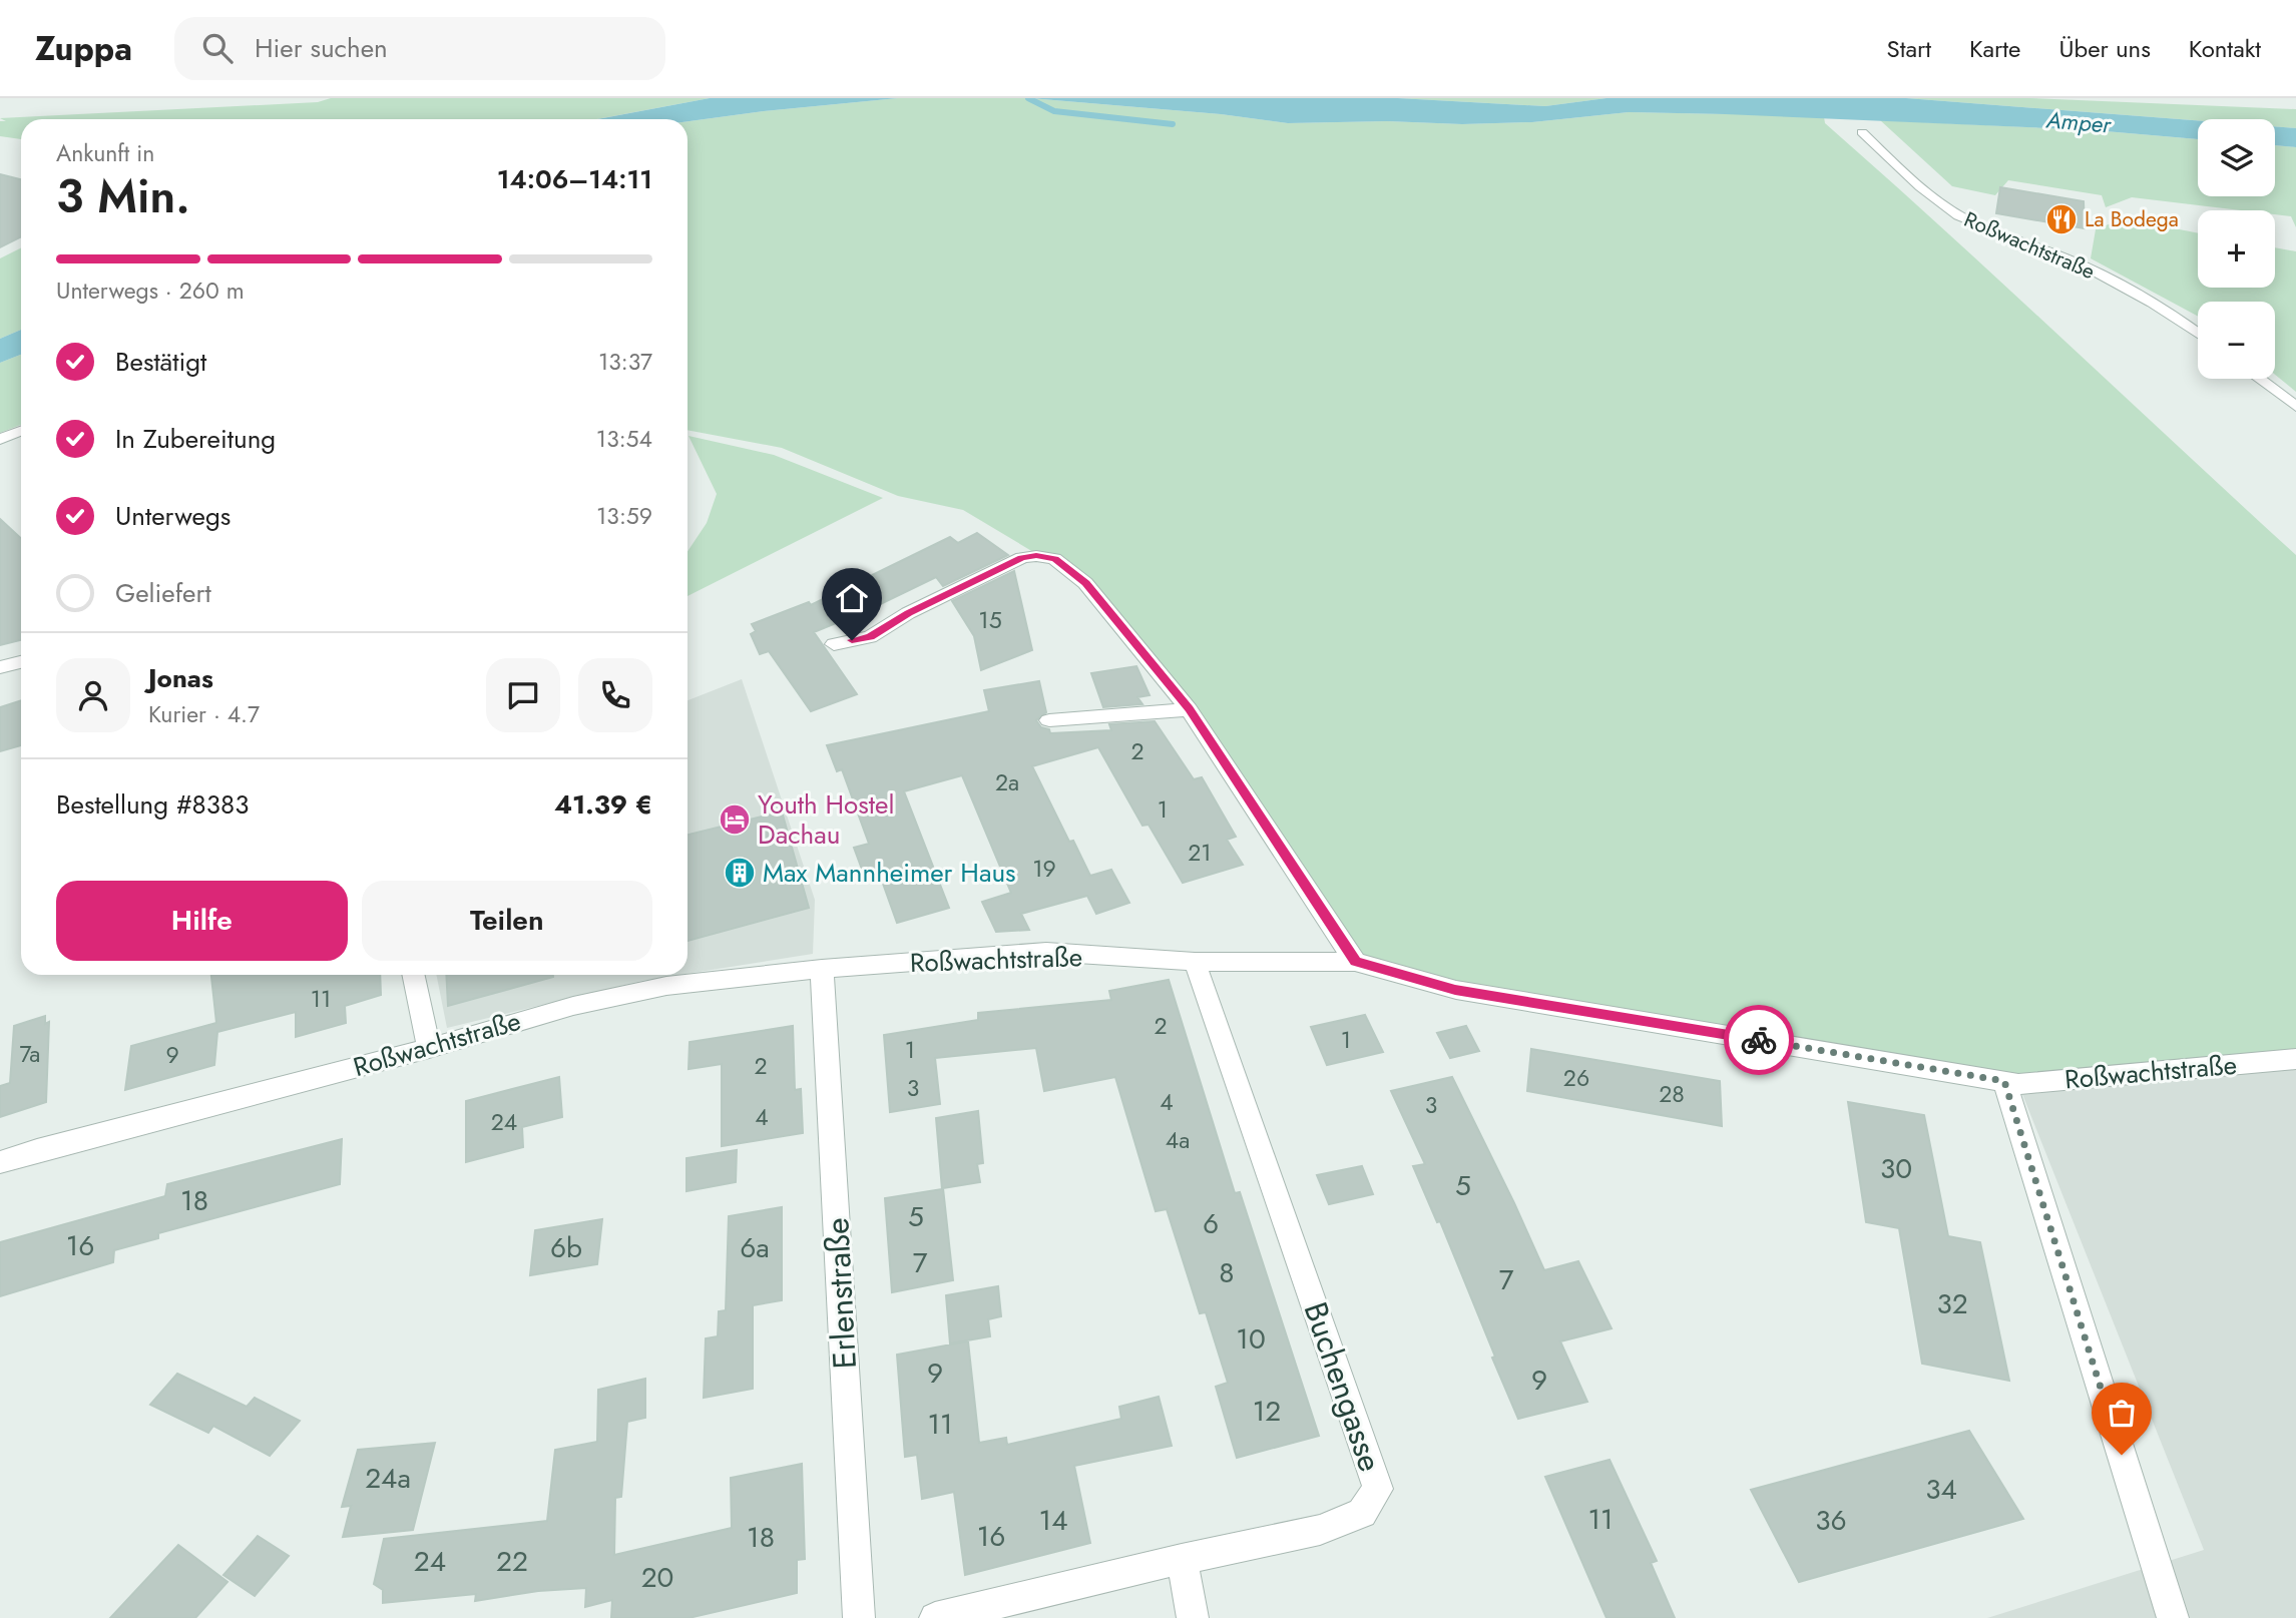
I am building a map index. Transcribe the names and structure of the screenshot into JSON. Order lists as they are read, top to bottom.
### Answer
{
  "streets": {
    "street": ["Roßwachtstraße", "Erlenstraße", "Buchengasse"]
  },
  "crossings": [
    ["Roßwachtstraße", "Erlenstraße"],
    ["Roßwachtstraße", "Buchengasse"]
  ],
  "water": ["Amper"],
  "places": {
    "restaurant": ["La Bodega"],
    "hotel": ["Youth Hostel Dachau"],
    "building": ["Max Mannheimer Haus"]
  },
  "house_numbers": [
    "15",
    "2",
    "2a",
    "1",
    "21",
    "19",
    "11",
    "2",
    "1",
    "1",
    "7a",
    "9",
    "2",
    "26",
    "3",
    "28",
    "4",
    "3",
    "4",
    "24",
    "4a",
    "30",
    "5",
    "18",
    "5",
    "6",
    "16",
    "6b",
    "6a",
    "7",
    "8",
    "7",
    "32",
    "10",
    "9",
    "9",
    "12",
    "11",
    "24a",
    "34",
    "11",
    "14",
    "36",
    "16",
    "18",
    "24",
    "22",
    "20"
  ],
  "page": {
    "header": "Zuppa",
    "search": "Hier suchen",
    "nav": [
      "Start",
      "Karte",
      "Über uns",
      "Kontakt"
    ],
    "map_buttons": ["+", "−"],
    "heading": ["3 Min.", "Ankunft in", "14:06–14:11"],
    "panel": [
      "Jonas",
      "Kurier · 4.7",
      "Bestellung #8383",
      "41.39 €"
    ],
    "bar": "Unterwegs · 260 m",
    "list": [
      ["Bestätigt", "13:37"],
      ["In Zubereitung", "13:54"],
      ["Unterwegs", "13:59"],
      "Geliefert"
    ],
    "buttons": ["Hilfe", "Teilen"]
  }
}
